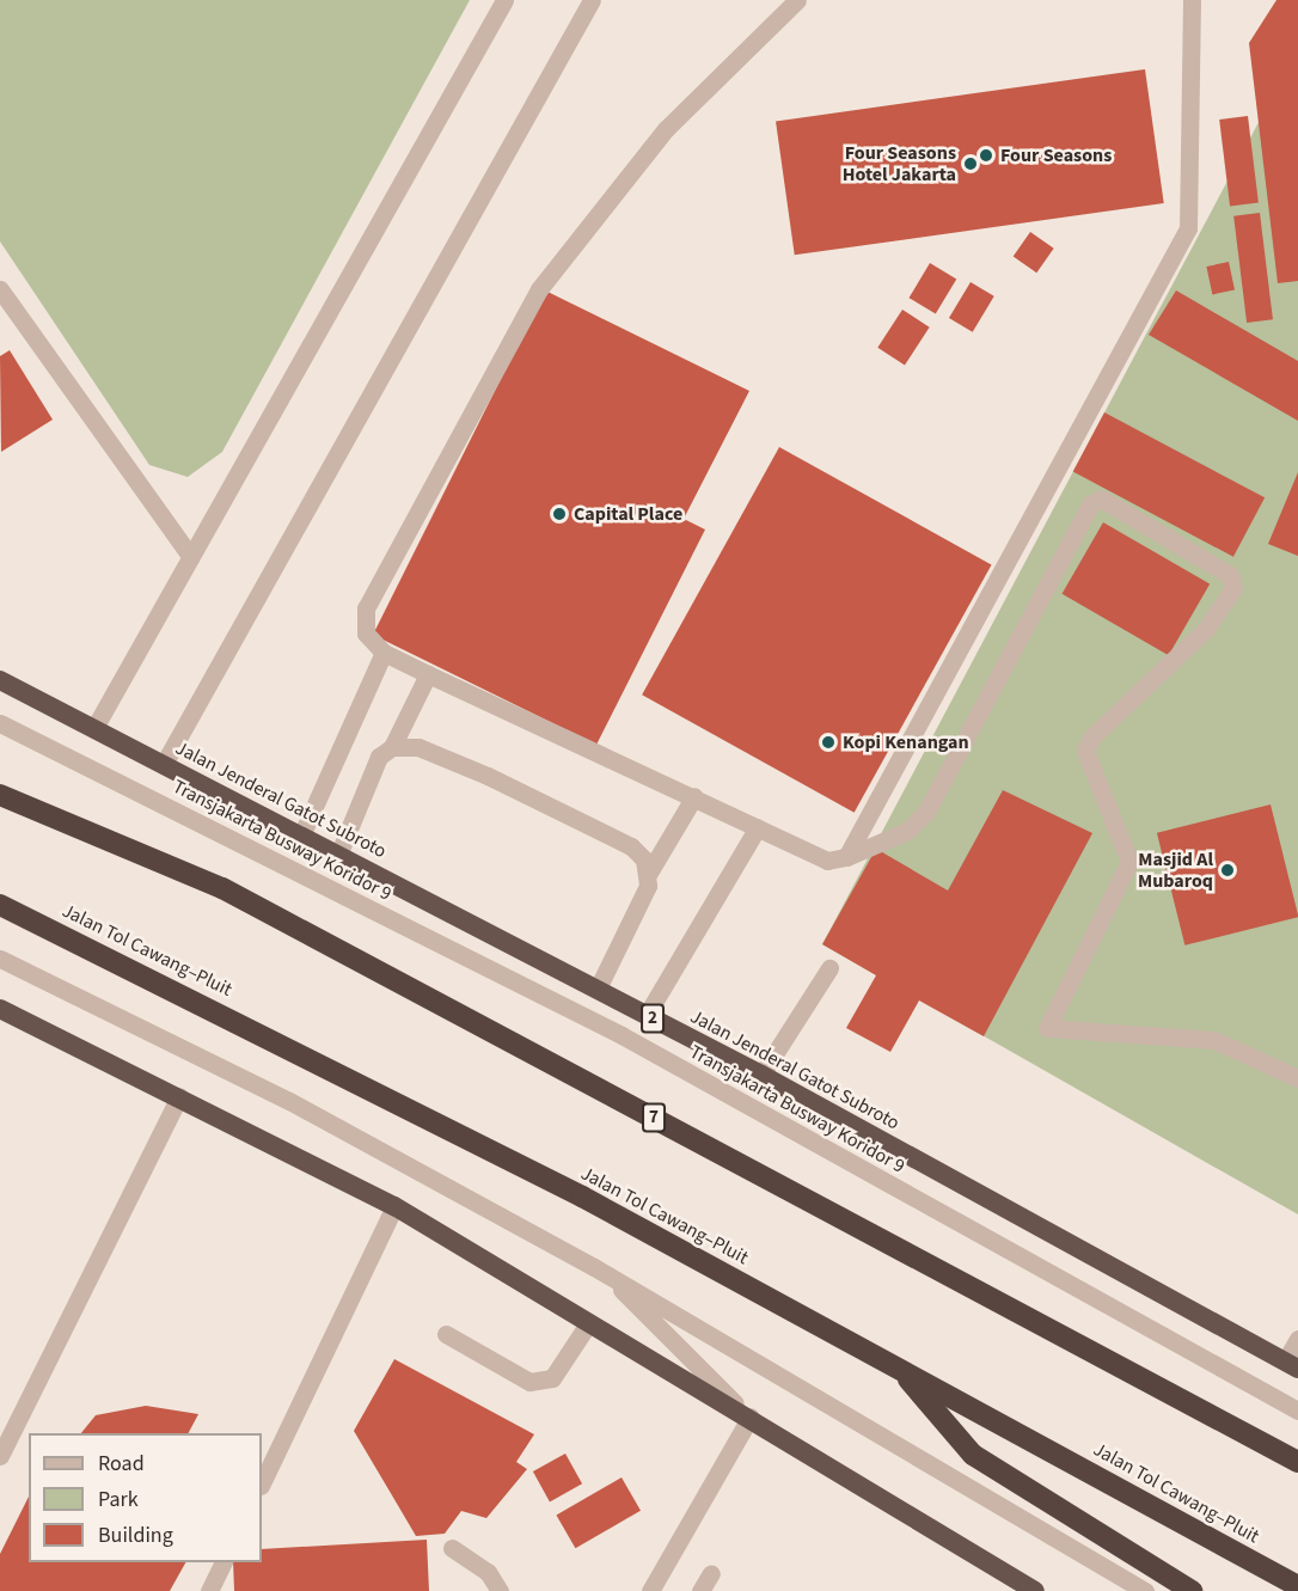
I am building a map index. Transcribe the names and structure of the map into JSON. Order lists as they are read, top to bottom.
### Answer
{
  "streets": {
    "highway": [
      "Jalan Jenderal Gatot Subroto",
      "Jalan Tol Cawang–Pluit",
      "2",
      "7"
    ],
    "street": ["Transjakarta Busway Koridor 9"]
  },
  "places": [
    "Four Seasons",
    "Four Seasons Hotel Jakarta",
    "Capital Place",
    "Kopi Kenangan",
    "Masjid Al Mubaroq"
  ],
  "legend": ["Road", "Park", "Building"]
}
